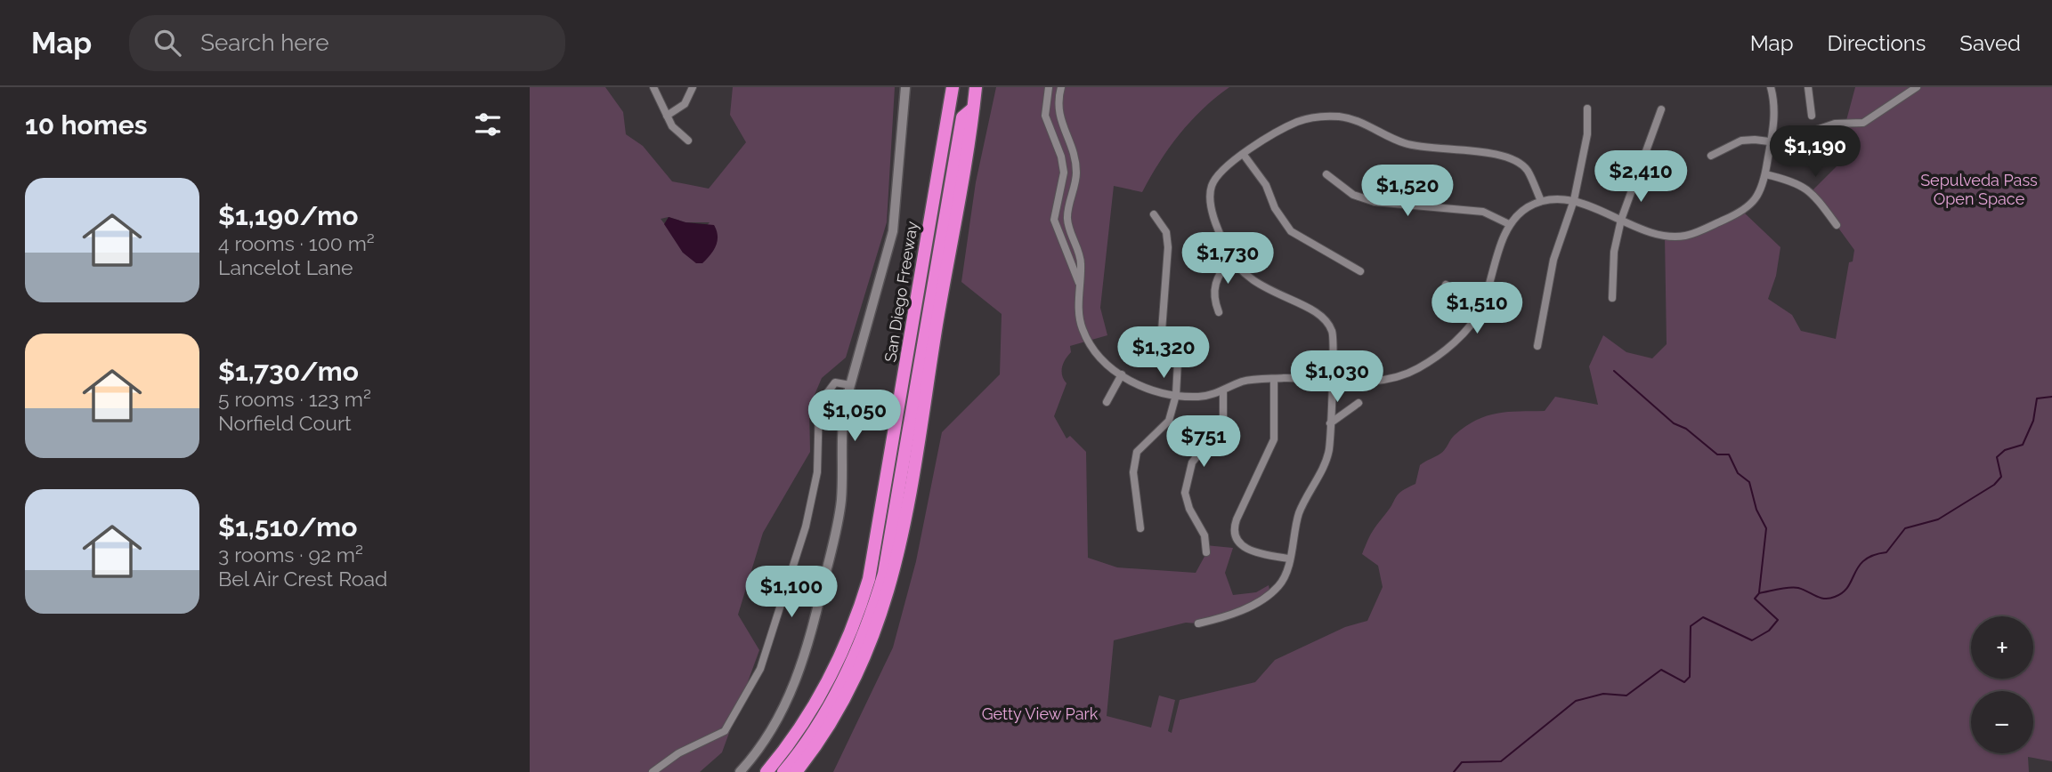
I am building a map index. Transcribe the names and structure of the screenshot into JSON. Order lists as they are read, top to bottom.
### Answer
{
  "streets": {
    "highway": ["San Diego Freeway"]
  },
  "parks": ["Sepulveda Pass Open Space", "Getty View Park"],
  "page": {
    "header": "Map",
    "search": "Search here",
    "nav": ["Map", "Directions", "Saved"],
    "heading": "10 homes",
    "price": [
      "$1,190",
      "$2,410",
      "$1,520",
      "$1,730",
      "$1,510",
      "$1,320",
      "$1,030",
      "$1,050",
      "$751",
      "$1,100"
    ],
    "list": [
      {
        "name": "$1,190/mo",
        "note": "4 rooms · 100 m² · Lancelot Lane"
      },
      {
        "name": "$1,730/mo",
        "note": "5 rooms · 123 m² · Norfield Court"
      },
      {
        "name": "$1,510/mo",
        "note": "3 rooms · 92 m² · Bel Air Crest Road"
      }
    ],
    "map_buttons": ["+", "−"]
  }
}
